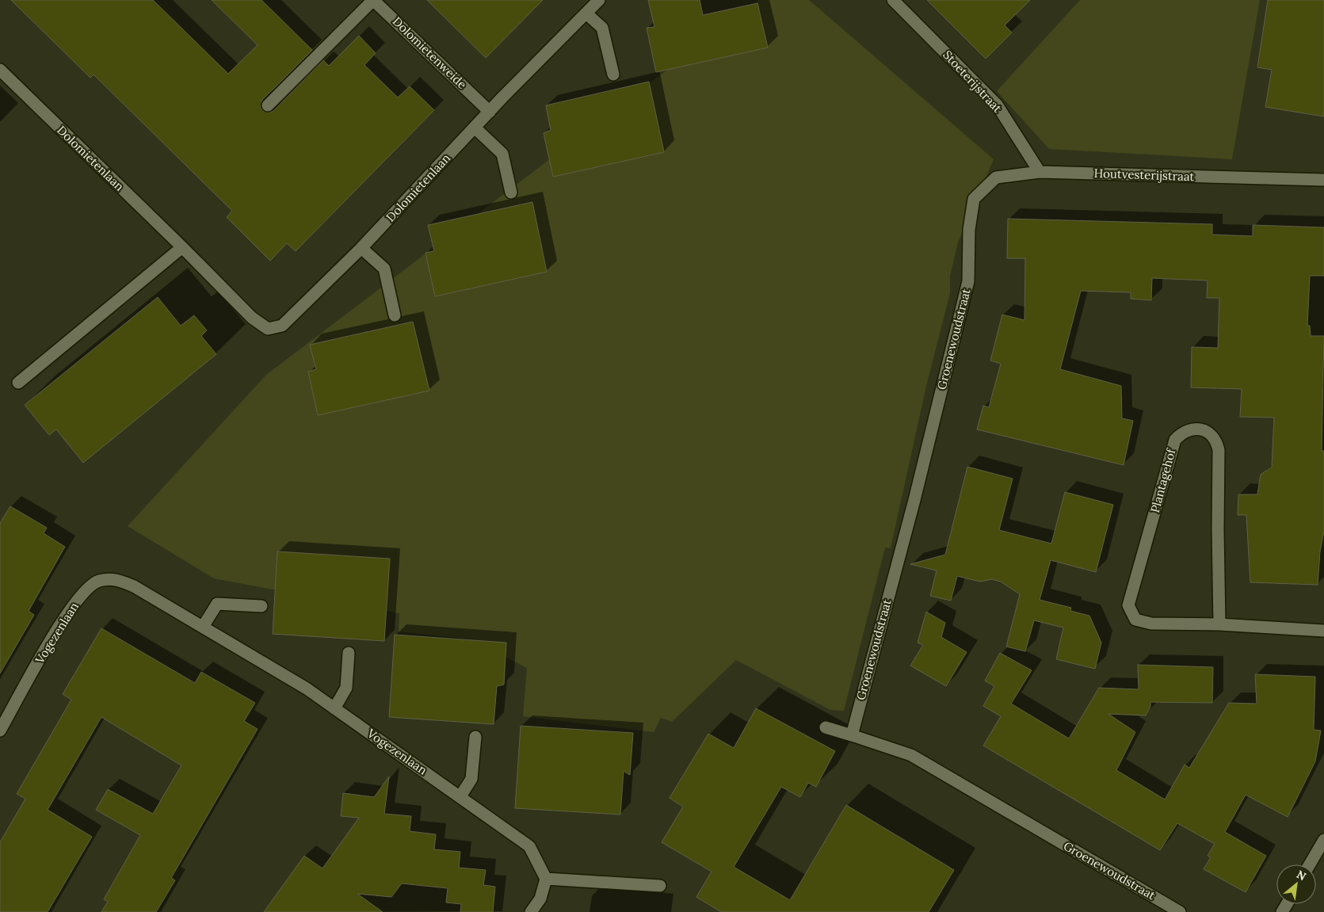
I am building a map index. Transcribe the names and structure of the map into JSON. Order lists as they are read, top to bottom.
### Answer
{
  "streets": {
    "street": [
      "Dolomietenweide",
      "Stoeterijstraat",
      "Dolomietenlaan",
      "Houtvesterijstraat",
      "Groenewoudstraat",
      "Plantagehof",
      "Vogezenlaan"
    ]
  },
  "crossings": [
    ["Dolomietenweide", "Dolomietenlaan"],
    ["Stoeterijstraat", "Houtvesterijstraat"],
    ["Houtvesterijstraat", "Groenewoudstraat"]
  ],
  "north": "top right"
}
